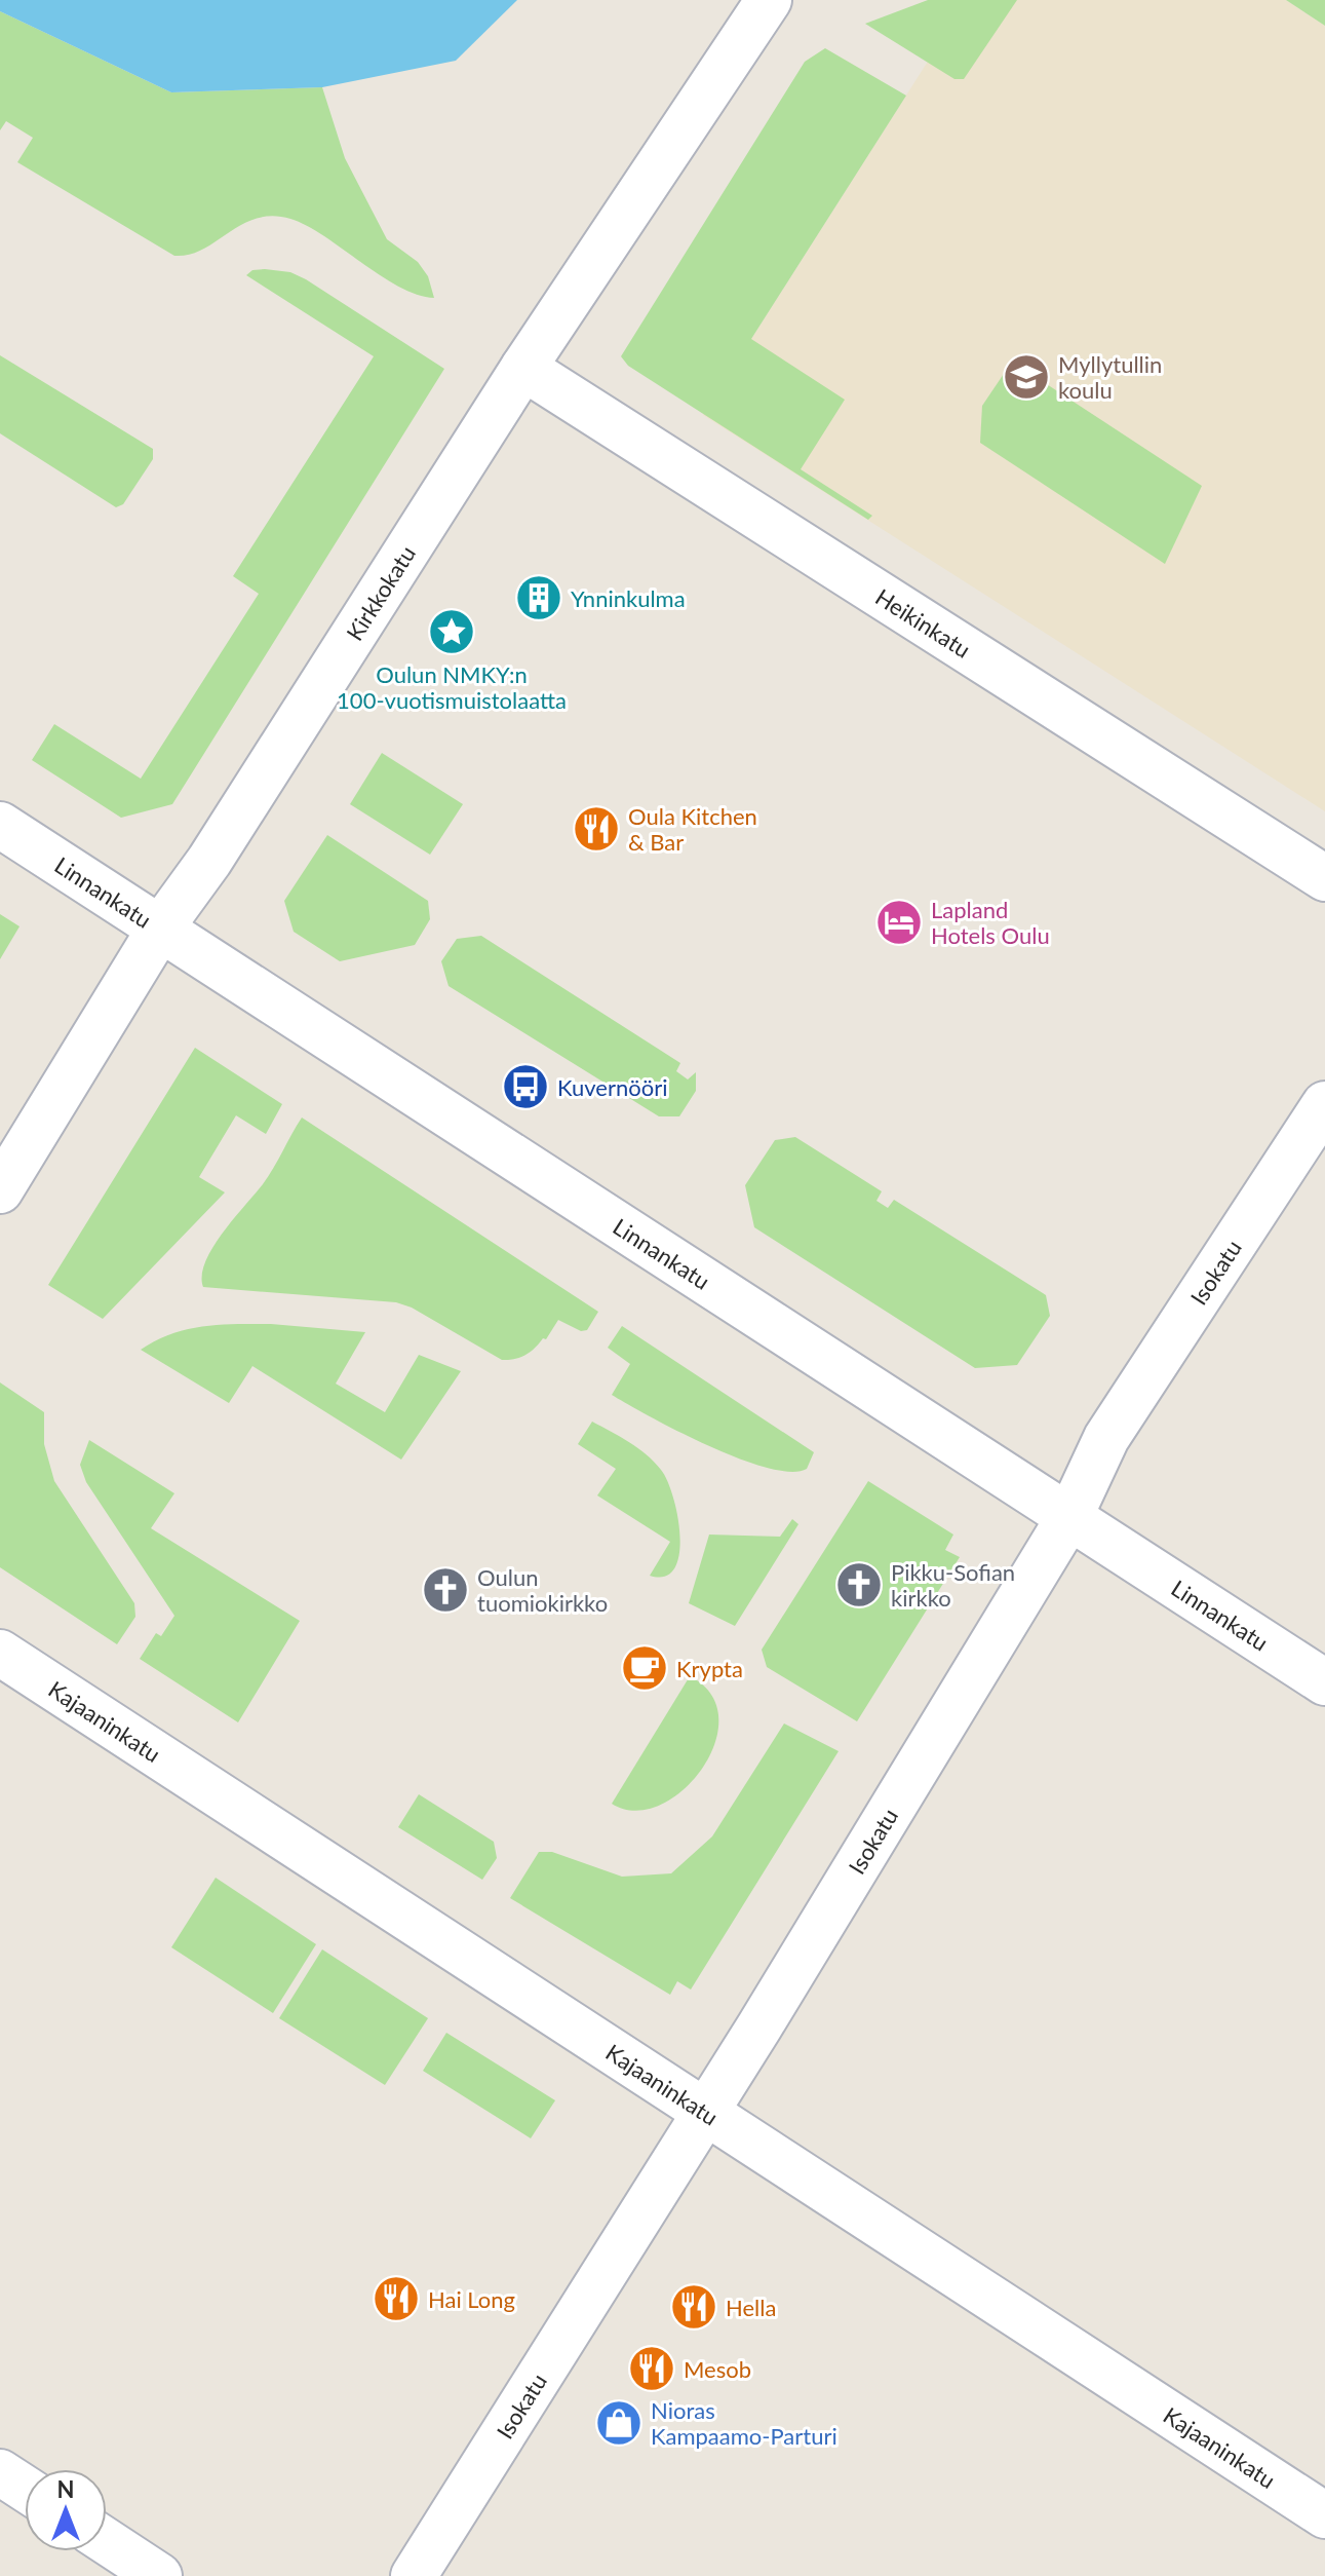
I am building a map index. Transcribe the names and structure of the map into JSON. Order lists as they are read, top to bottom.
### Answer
{
  "streets": {
    "street": [
      "Kirkkokatu",
      "Heikinkatu",
      "Linnankatu",
      "Isokatu",
      "Kajaaninkatu"
    ]
  },
  "crossings": [
    ["Kirkkokatu", "Heikinkatu"],
    ["Kirkkokatu", "Linnankatu"],
    ["Linnankatu", "Isokatu"],
    ["Isokatu", "Kajaaninkatu"]
  ],
  "places": {
    "school or university": ["Myllytullin koulu"],
    "building": ["Ynninkulma"],
    "place": ["Oulun NMKY:n 100-vuotismuistolaatta"],
    "restaurant": [
      "Oula Kitchen & Bar",
      "Hai Long",
      "Hella",
      "Mesob"
    ],
    "hotel": ["Lapland Hotels Oulu"],
    "bus stop": ["Kuvernööri"],
    "church": ["Pikku-Sofian kirkko", "Oulun tuomiokirkko"],
    "cafe": ["Krypta"],
    "shop": ["Nioras Kampaamo-Parturi"]
  },
  "north": "top"
}
